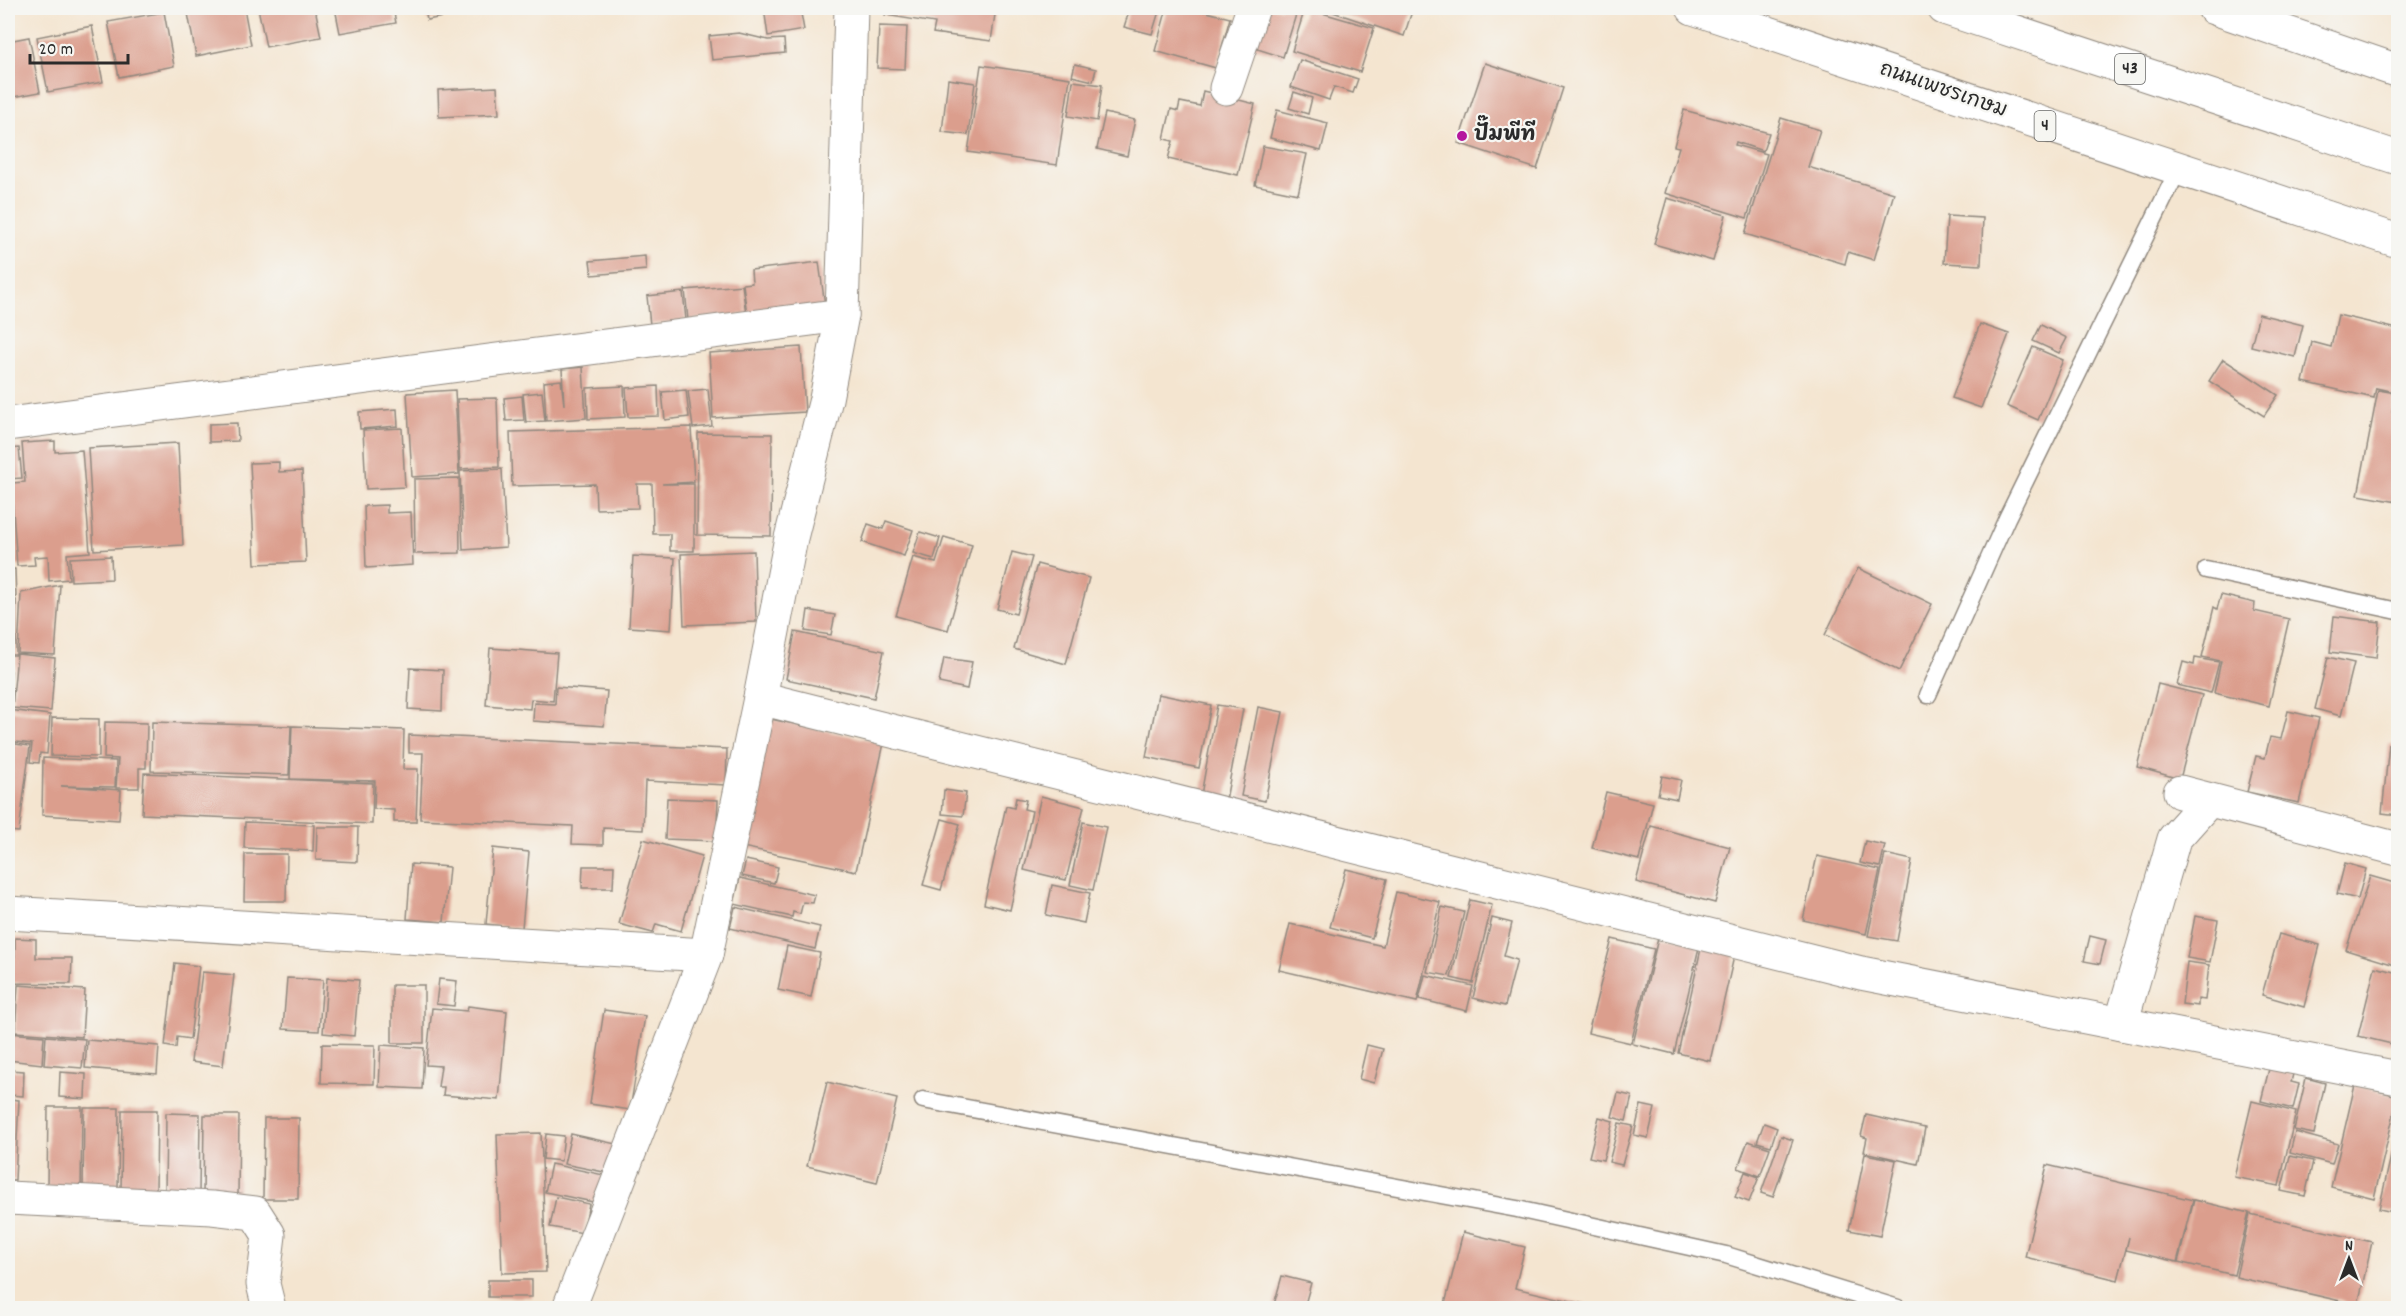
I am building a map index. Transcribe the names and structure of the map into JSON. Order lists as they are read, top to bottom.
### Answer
{
  "streets": {
    "main road": ["43", "ถนนเพชรเกษม", "4"]
  },
  "places": ["ปั๊มพีที"],
  "scale_bar": "20 m",
  "north": "top"
}
